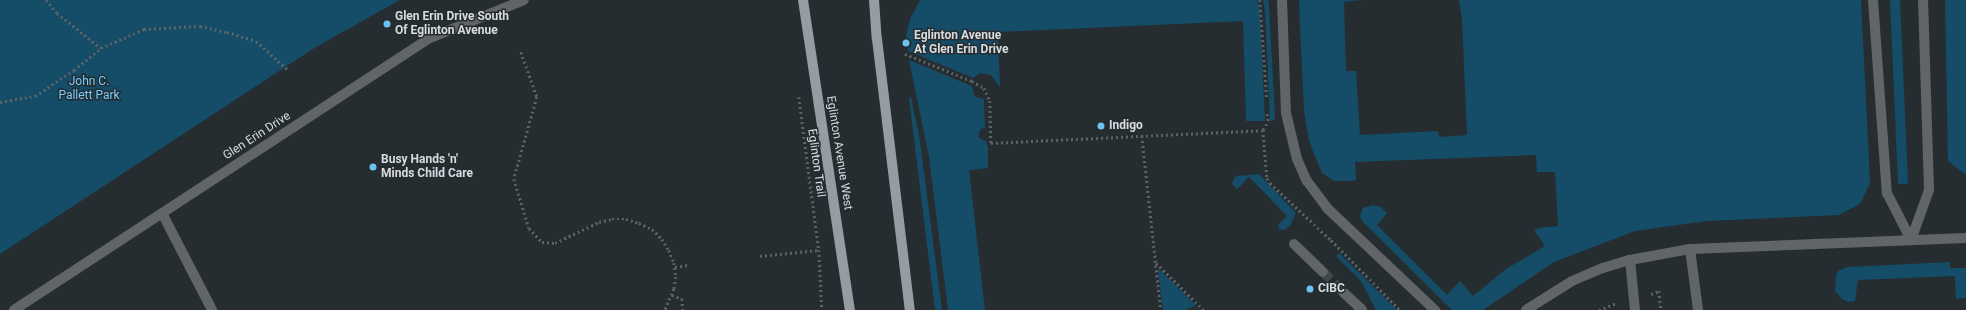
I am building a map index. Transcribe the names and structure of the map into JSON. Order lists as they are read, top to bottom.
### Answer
{
  "streets": {
    "main road": ["Eglinton Avenue West"],
    "street": ["Glen Erin Drive"],
    "path": ["Eglinton Trail"]
  },
  "parks": ["John C. Pallett Park"],
  "places": [
    "Glen Erin Drive South Of Eglinton Avenue",
    "Eglinton Avenue At Glen Erin Drive",
    "Indigo",
    "Busy Hands 'n' Minds Child Care",
    "CIBC"
  ]
}
